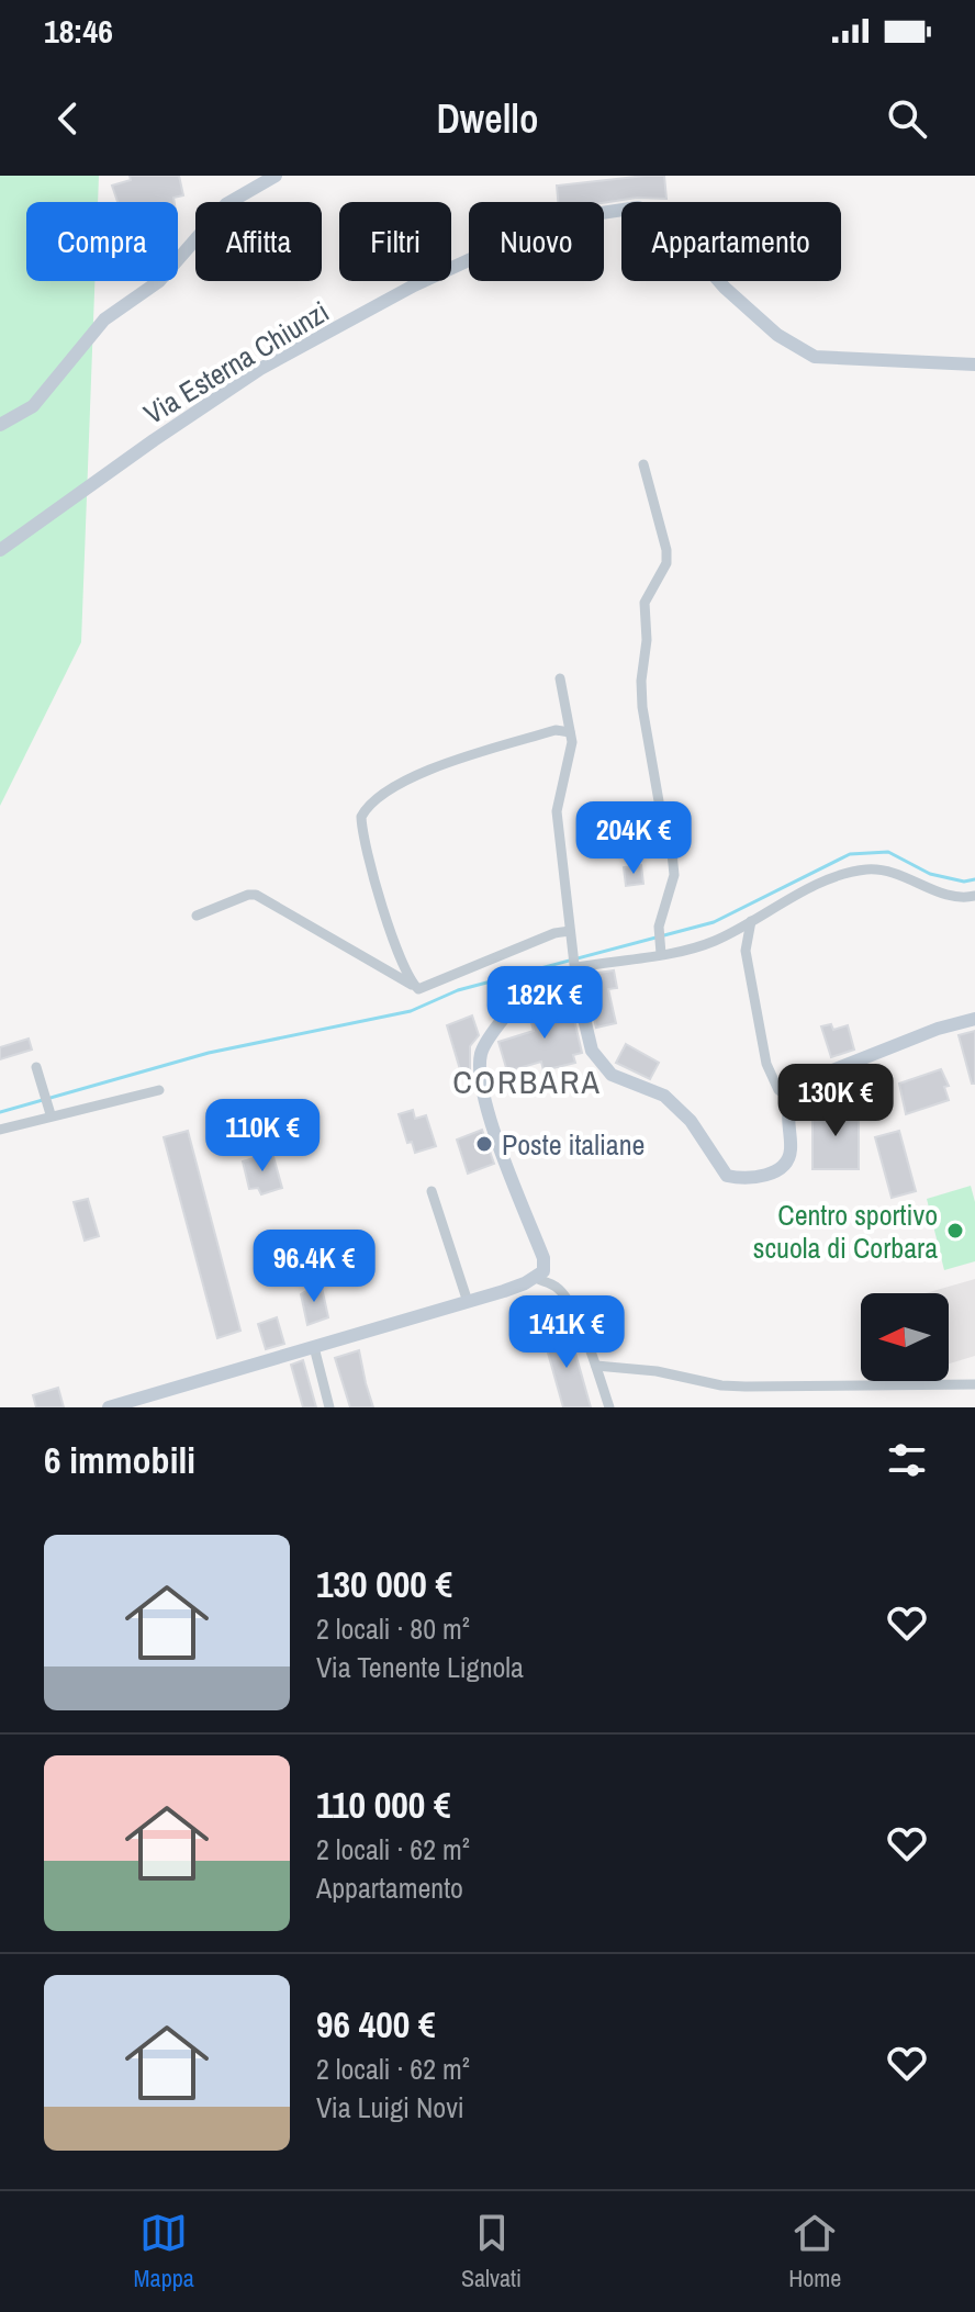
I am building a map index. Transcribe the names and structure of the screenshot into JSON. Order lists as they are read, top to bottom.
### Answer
{
  "streets": {
    "main road": ["Via Esterna Chiunzi"]
  },
  "districts": ["CORBARA"],
  "places": ["Poste italiane", "Centro sportivo scuola di Corbara"],
  "north": "left",
  "page": {
    "status": "18:46",
    "header": "Dwello",
    "chip": [
      "Compra",
      "Affitta",
      "Filtri",
      "Nuovo",
      "Appartamento"
    ],
    "price": [
      "204K €",
      "182K €",
      "130K €",
      "110K €",
      "96.4K €",
      "141K €"
    ],
    "heading": "6 immobili",
    "list": [
      {
        "name": "130 000 €",
        "note": "2 locali · 80 m² · Via Tenente Lignola"
      },
      {
        "name": "110 000 €",
        "note": "2 locali · 62 m² · Appartamento"
      },
      {
        "name": "96 400 €",
        "note": "2 locali · 62 m² · Via Luigi Novi"
      }
    ],
    "tabs": ["Mappa", "Salvati", "Home"]
  }
}
